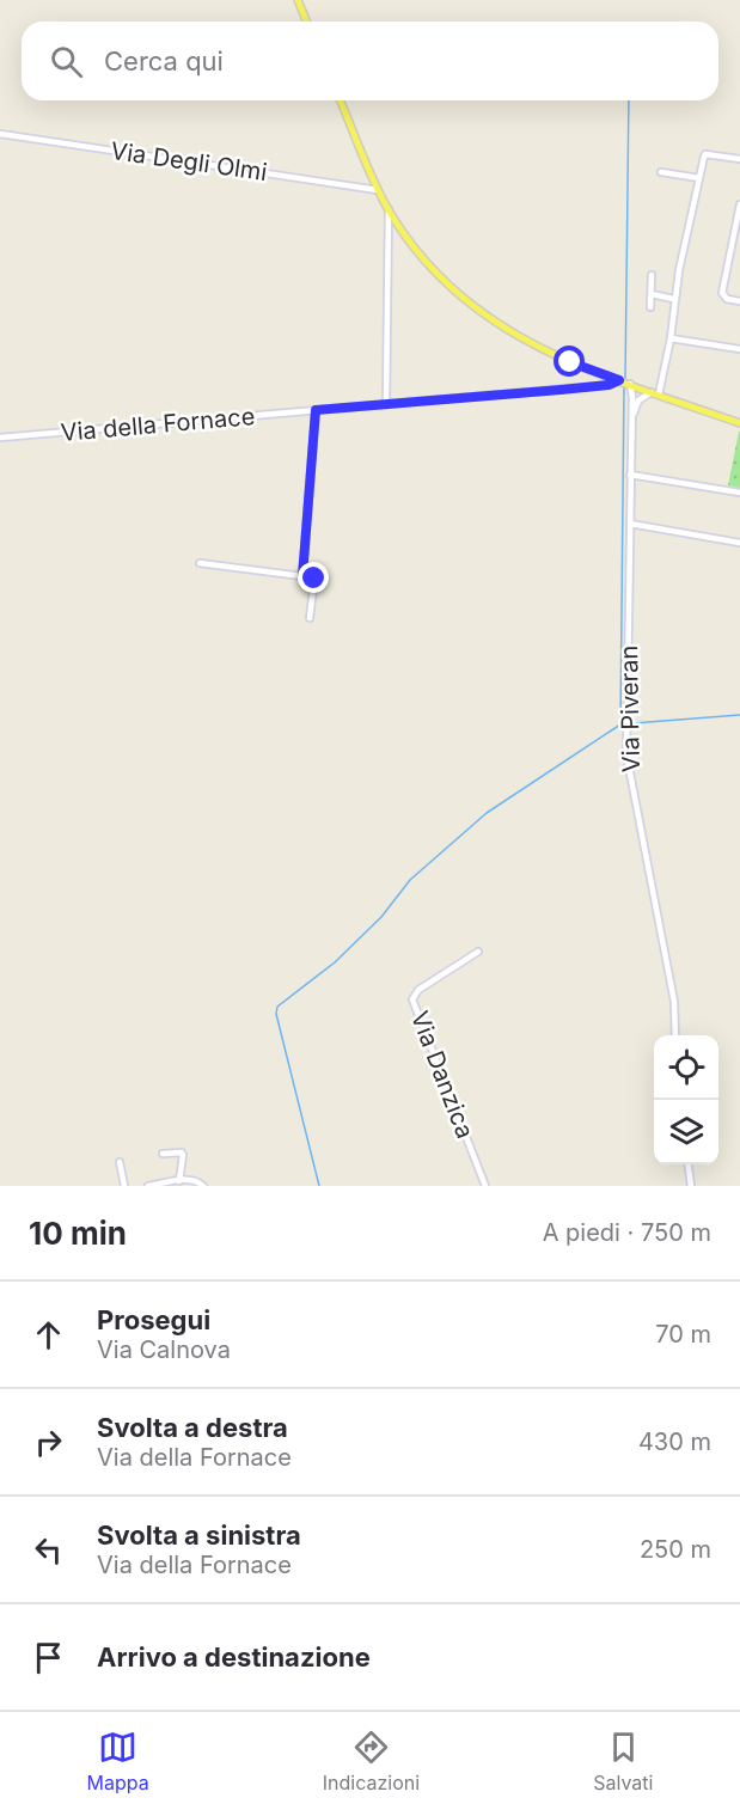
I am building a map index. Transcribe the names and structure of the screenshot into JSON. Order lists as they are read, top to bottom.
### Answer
{
  "streets": {
    "street": [
      "Via Degli Olmi",
      "Via della Fornace",
      "Via Piveran",
      "Via Danzica"
    ]
  },
  "crossings": [
    ["Via della Fornace", "Via Piveran"]
  ],
  "page": {
    "search": "Cerca qui",
    "heading": ["10 min", "A piedi · 750 m"],
    "list": [
      ["Prosegui", "Via Calnova", "70 m"],
      ["Svolta a destra", "Via della Fornace", "430 m"],
      ["Svolta a sinistra", "Via della Fornace", "250 m"],
      "Arrivo a destinazione"
    ],
    "nav": ["Mappa", "Indicazioni", "Salvati"]
  }
}
